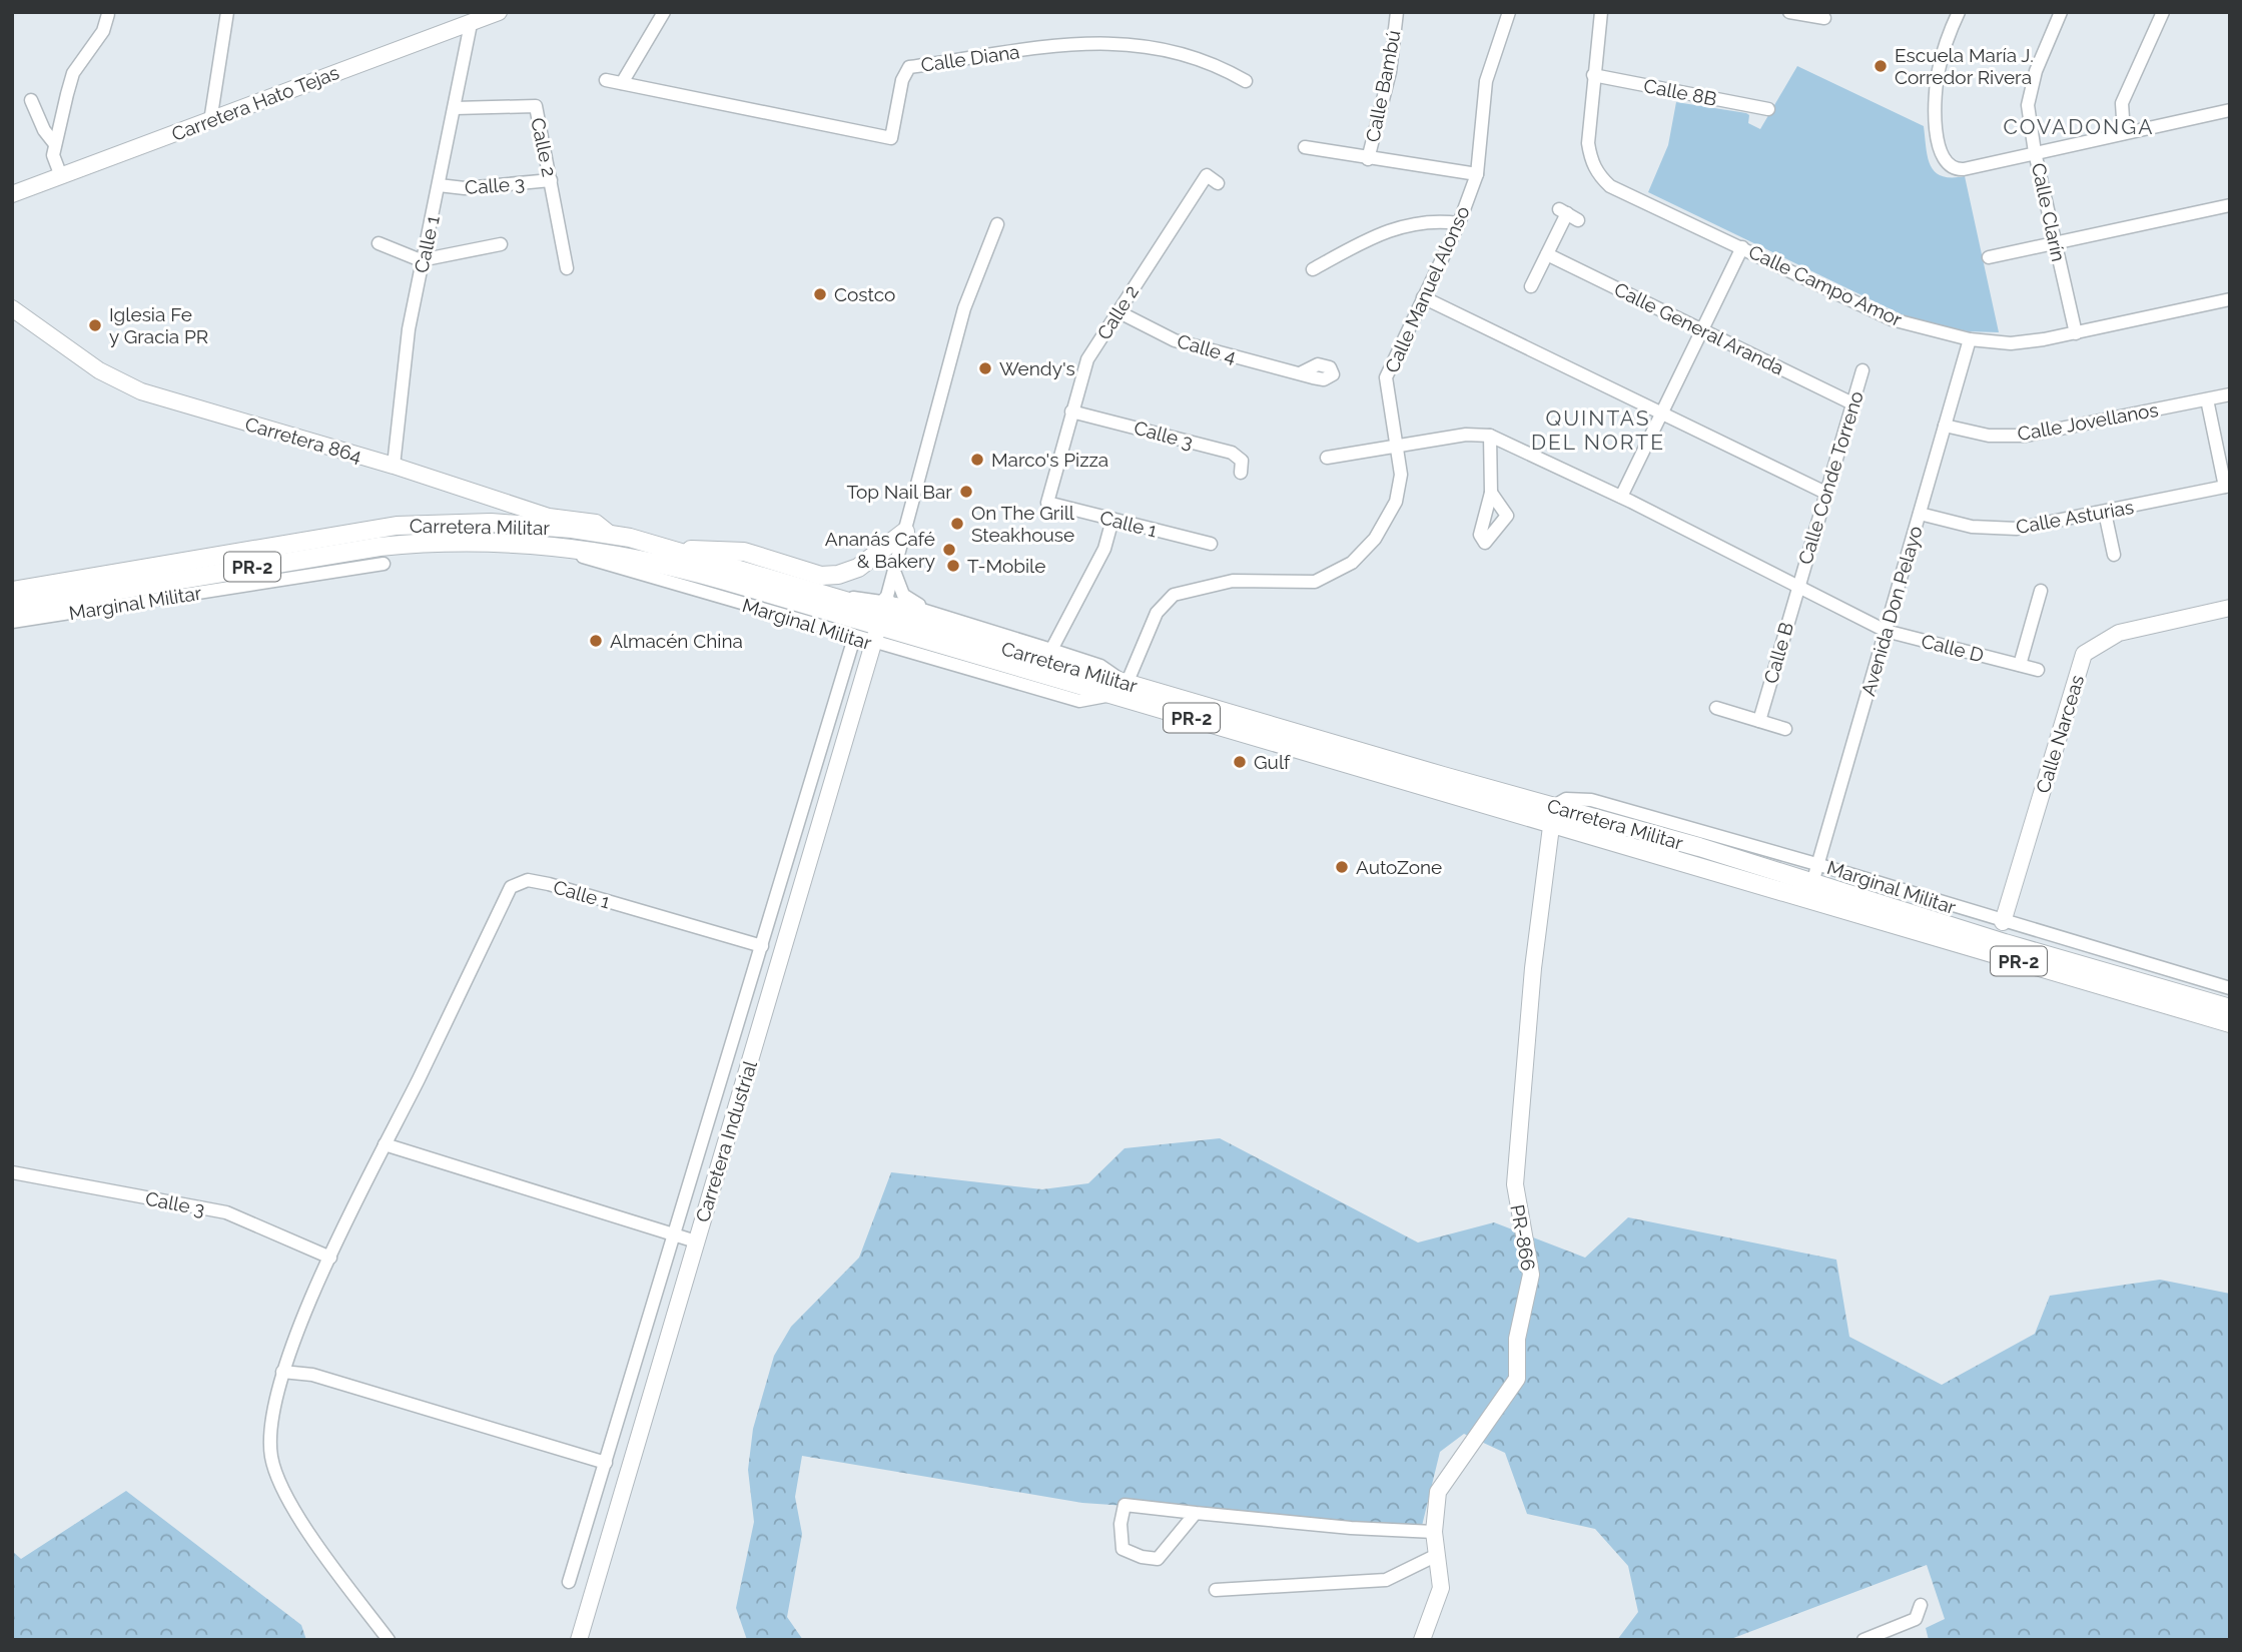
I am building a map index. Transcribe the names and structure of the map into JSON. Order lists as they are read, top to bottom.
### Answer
{
  "streets": {
    "main road": ["Carretera Militar", "PR-2"],
    "street": [
      "Calle Diana",
      "Calle Bambú",
      "Calle 8B",
      "Carretera Hato Tejas",
      "Calle 2",
      "Calle 3",
      "Calle Clarín",
      "Calle 1",
      "Calle Campo Amor",
      "Calle Manuel Alonso",
      "Calle General Aranda",
      "Calle 4",
      "Calle Jovellanos",
      "Carretera 864",
      "Calle Conde Torreno",
      "Calle Asturias",
      "Marginal Militar",
      "Avenida Don Pelayo",
      "Calle D",
      "Calle B",
      "Calle Narceas",
      "Carretera Industrial",
      "PR-866"
    ]
  },
  "crossings": [
    ["Calle 8B", "Calle Campo Amor"],
    ["Carretera Hato Tejas", "Calle 1"],
    ["Calle 2", "Calle 3"],
    ["Calle 2", "Calle 1"],
    ["Calle 2", "Calle 4"],
    ["Calle 3", "Calle 1"],
    ["Calle Clarín", "Calle Campo Amor"],
    ["Calle 1", "Carretera 864"],
    ["Calle Campo Amor", "Avenida Don Pelayo"],
    ["Calle Manuel Alonso", "Carretera Militar"],
    ["Calle Manuel Alonso", "Marginal Militar"],
    ["Calle General Aranda", "Calle Conde Torreno"],
    ["Calle Jovellanos", "Avenida Don Pelayo"],
    ["Carretera 864", "Carretera Militar"],
    ["Calle Conde Torreno", "Calle D"],
    ["Calle Conde Torreno", "Calle B"],
    ["Calle Asturias", "Avenida Don Pelayo"],
    ["Carretera Militar", "Marginal Militar"],
    ["Carretera Militar", "Avenida Don Pelayo"],
    ["Carretera Militar", "Carretera Industrial"],
    ["Carretera Militar", "PR-866"],
    ["Marginal Militar", "Avenida Don Pelayo"],
    ["Marginal Militar", "Calle Narceas"],
    ["Marginal Militar", "Carretera Industrial"],
    ["Avenida Don Pelayo", "Calle D"],
    ["Calle D", "Calle B"]
  ],
  "districts": ["COVADONGA", "QUINTAS DEL NORTE"],
  "places": [
    "Escuela María J. Corredor Rivera",
    "Costco",
    "Iglesia Fe y Gracia PR",
    "Wendy's",
    "Marco's Pizza",
    "Top Nail Bar",
    "On The Grill Steakhouse",
    "Ananás Café & Bakery",
    "T-Mobile",
    "Almacén China",
    "Gulf",
    "AutoZone"
  ]
}
